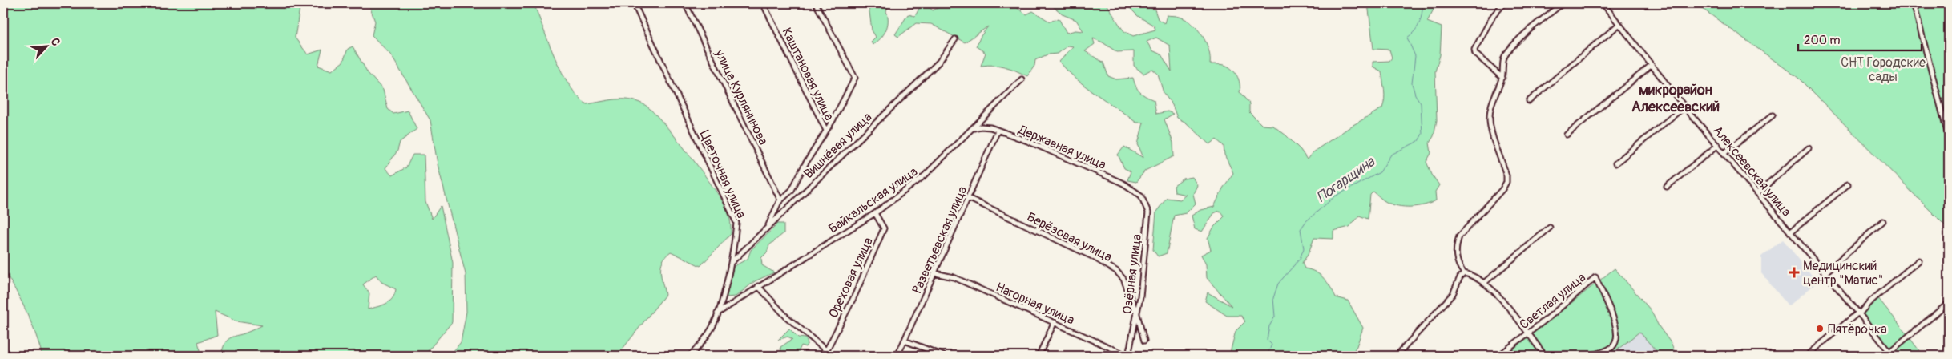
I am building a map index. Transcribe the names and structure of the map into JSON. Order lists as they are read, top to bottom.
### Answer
{
  "streets": {
    "street": [
      "Каштановая улица",
      "улица Курлянинова",
      "Вишнёвая улица",
      "Державная улица",
      "Алексеевская улица",
      "Цветочная улица",
      "Байкальская улица",
      "Берёзовая улица",
      "Разветьевская улица",
      "Озёрная улица",
      "Ореховая улица",
      "Светлая улица",
      "Нагорная улица"
    ]
  },
  "crossings": [
    ["Вишнёвая улица", "Цветочная улица"],
    ["Державная улица", "Байкальская улица"],
    ["Державная улица", "Разветьевская улица"],
    ["Державная улица", "Озёрная улица"],
    ["Цветочная улица", "Байкальская улица"],
    ["Байкальская улица", "Ореховая улица"],
    ["Берёзовая улица", "Разветьевская улица"],
    ["Берёзовая улица", "Озёрная улица"],
    ["Разветьевская улица", "Нагорная улица"]
  ],
  "districts": ["микрорайон Алексеевский"],
  "water": ["Погарщина"],
  "parks": ["СНТ Городские сады"],
  "places": {
    "health": ["Медицинский центр \"Матис\""],
    "other": ["Пятёрочка"]
  },
  "scale_bar": "200 m",
  "north": "top right"
}
